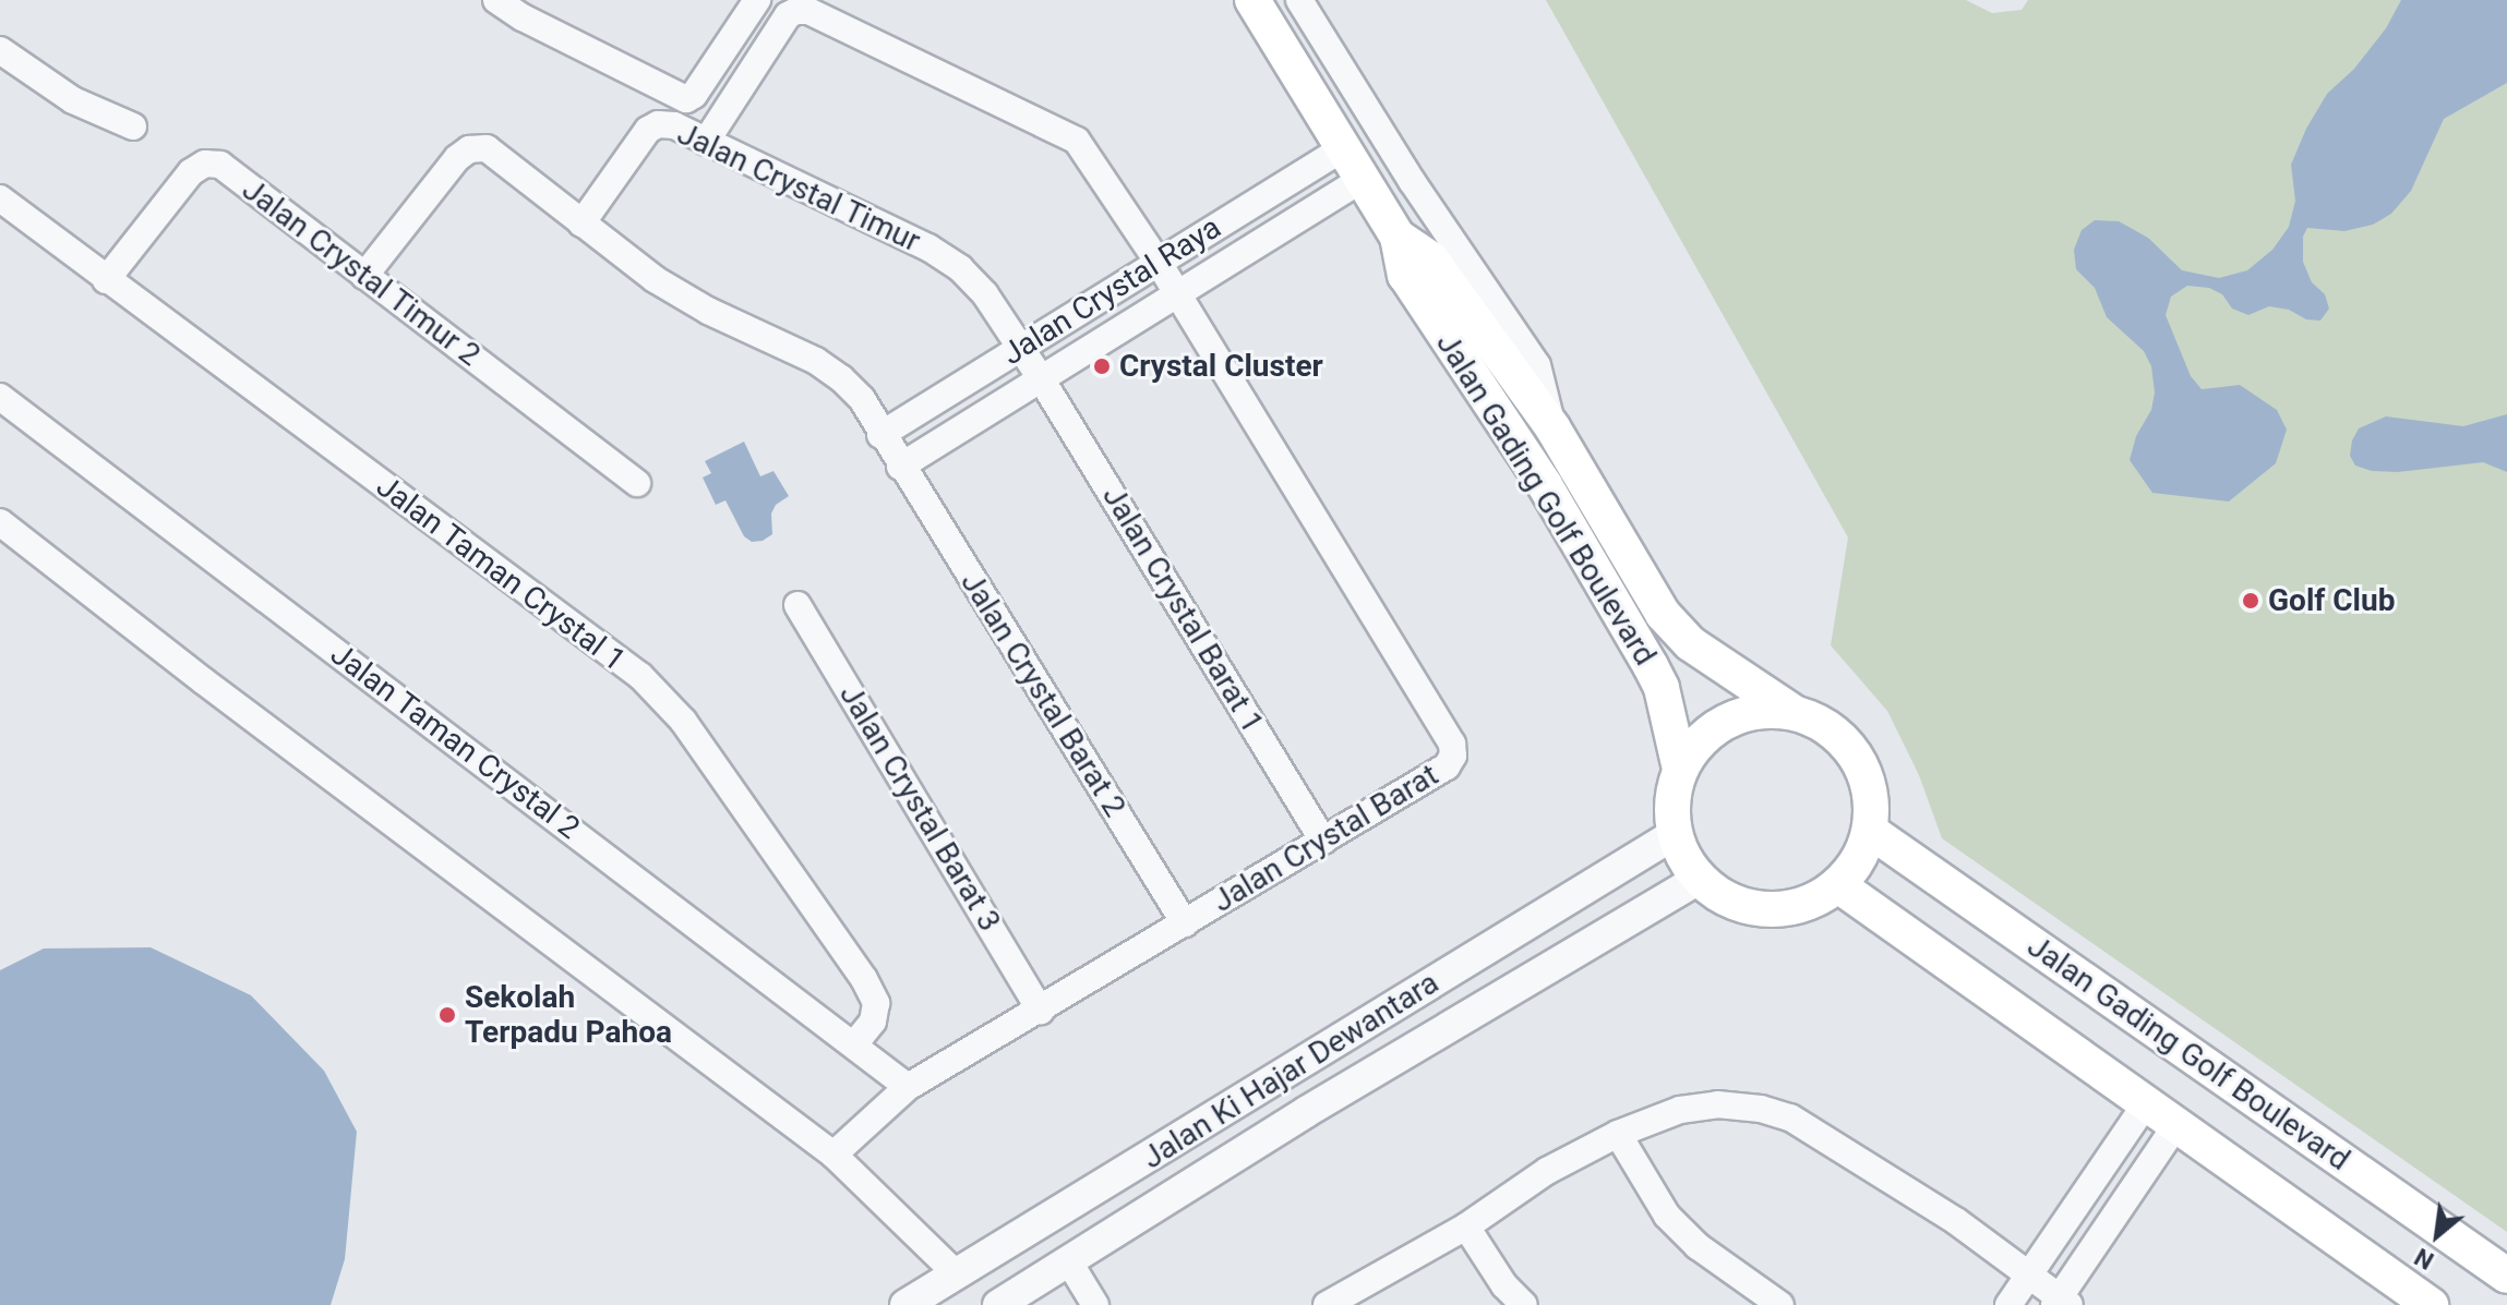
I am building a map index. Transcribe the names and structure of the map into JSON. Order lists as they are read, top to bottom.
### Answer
{
  "streets": {
    "main road": ["Jalan Gading Golf Boulevard"],
    "street": [
      "Jalan Crystal Timur",
      "Jalan Crystal Timur 2",
      "Jalan Crystal Raya",
      "Jalan Taman Crystal 1",
      "Jalan Crystal Barat 1",
      "Jalan Crystal Barat 2",
      "Jalan Taman Crystal 2",
      "Jalan Crystal Barat 3",
      "Jalan Crystal Barat",
      "Jalan Ki Hajar Dewantara"
    ]
  },
  "crossings": [
    ["Jalan Crystal Timur", "Jalan Crystal Raya"],
    ["Jalan Crystal Timur", "Jalan Crystal Barat 1"],
    ["Jalan Crystal Timur", "Jalan Crystal Barat 2"],
    ["Jalan Crystal Timur", "Jalan Crystal Barat"],
    ["Jalan Crystal Timur 2", "Jalan Taman Crystal 1"],
    ["Jalan Crystal Timur 2", "Jalan Crystal Barat 2"],
    ["Jalan Crystal Raya", "Jalan Gading Golf Boulevard"],
    ["Jalan Crystal Raya", "Jalan Crystal Barat 1"],
    ["Jalan Crystal Raya", "Jalan Crystal Barat 2"],
    ["Jalan Crystal Raya", "Jalan Crystal Barat"],
    ["Jalan Gading Golf Boulevard", "Jalan Ki Hajar Dewantara"],
    ["Jalan Taman Crystal 1", "Jalan Taman Crystal 2"],
    ["Jalan Crystal Barat 1", "Jalan Crystal Barat"],
    ["Jalan Crystal Barat 2", "Jalan Crystal Barat"],
    ["Jalan Taman Crystal 2", "Jalan Crystal Barat"],
    ["Jalan Crystal Barat 3", "Jalan Crystal Barat"]
  ],
  "places": ["Crystal Cluster", "Golf Club", "Sekolah Terpadu Pahoa"],
  "north": "bottom left"
}
